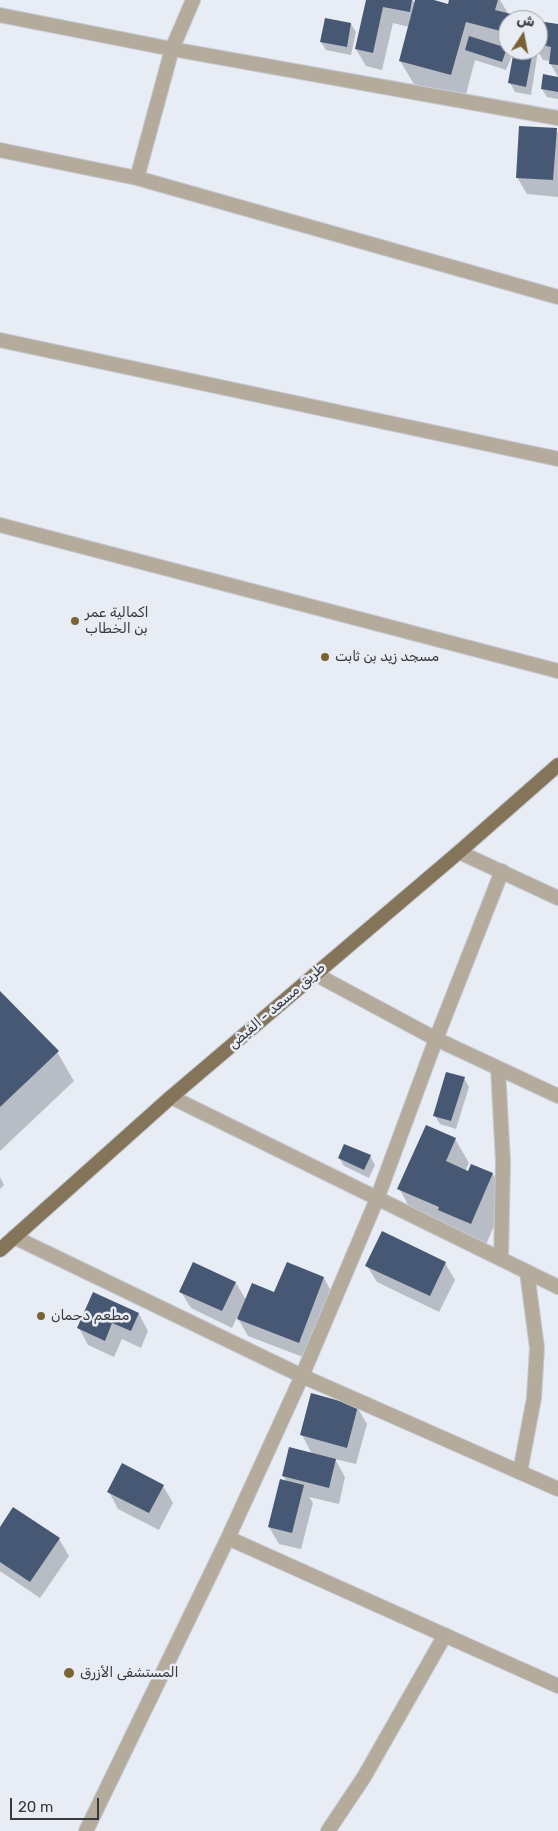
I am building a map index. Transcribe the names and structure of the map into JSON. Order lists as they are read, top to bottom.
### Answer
{
  "streets": {
    "main road": ["طريق مسعد - الفيض"]
  },
  "places": [
    "اكمالية عمر بن الخطاب",
    "مسجد زيد بن ثابت",
    "مطعم دحمان",
    "المستشفى الأزرق"
  ],
  "scale_bar": "20 m",
  "north": "top"
}
